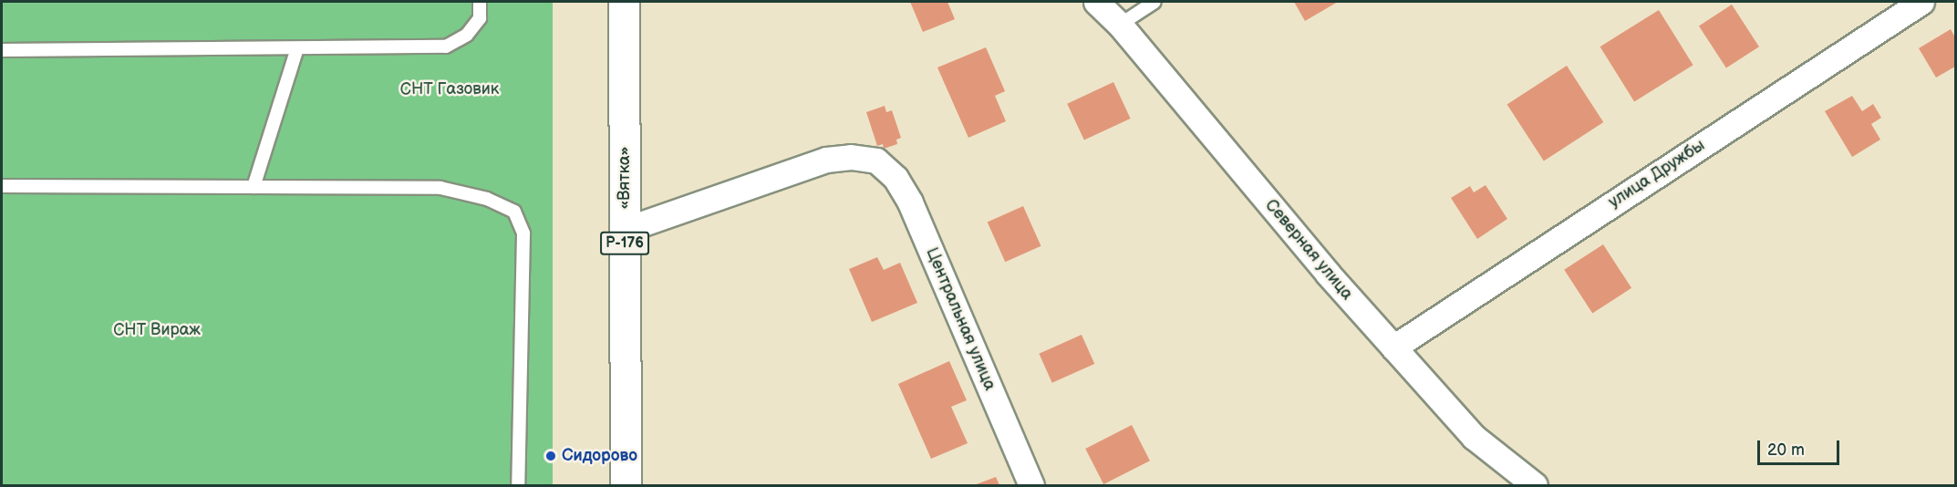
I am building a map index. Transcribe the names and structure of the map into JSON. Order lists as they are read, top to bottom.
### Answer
{
  "streets": {
    "main road": ["«Вятка»", "Р-176"],
    "street": ["улица Дружбы", "Северная улица", "Центральная улица"]
  },
  "crossings": [
    ["улица Дружбы", "Северная улица"],
    ["«Вятка»", "Центральная улица"]
  ],
  "parks": ["СНТ Газовик", "СНТ Вираж"],
  "places": ["Сидорово"],
  "scale_bar": "20 m"
}
